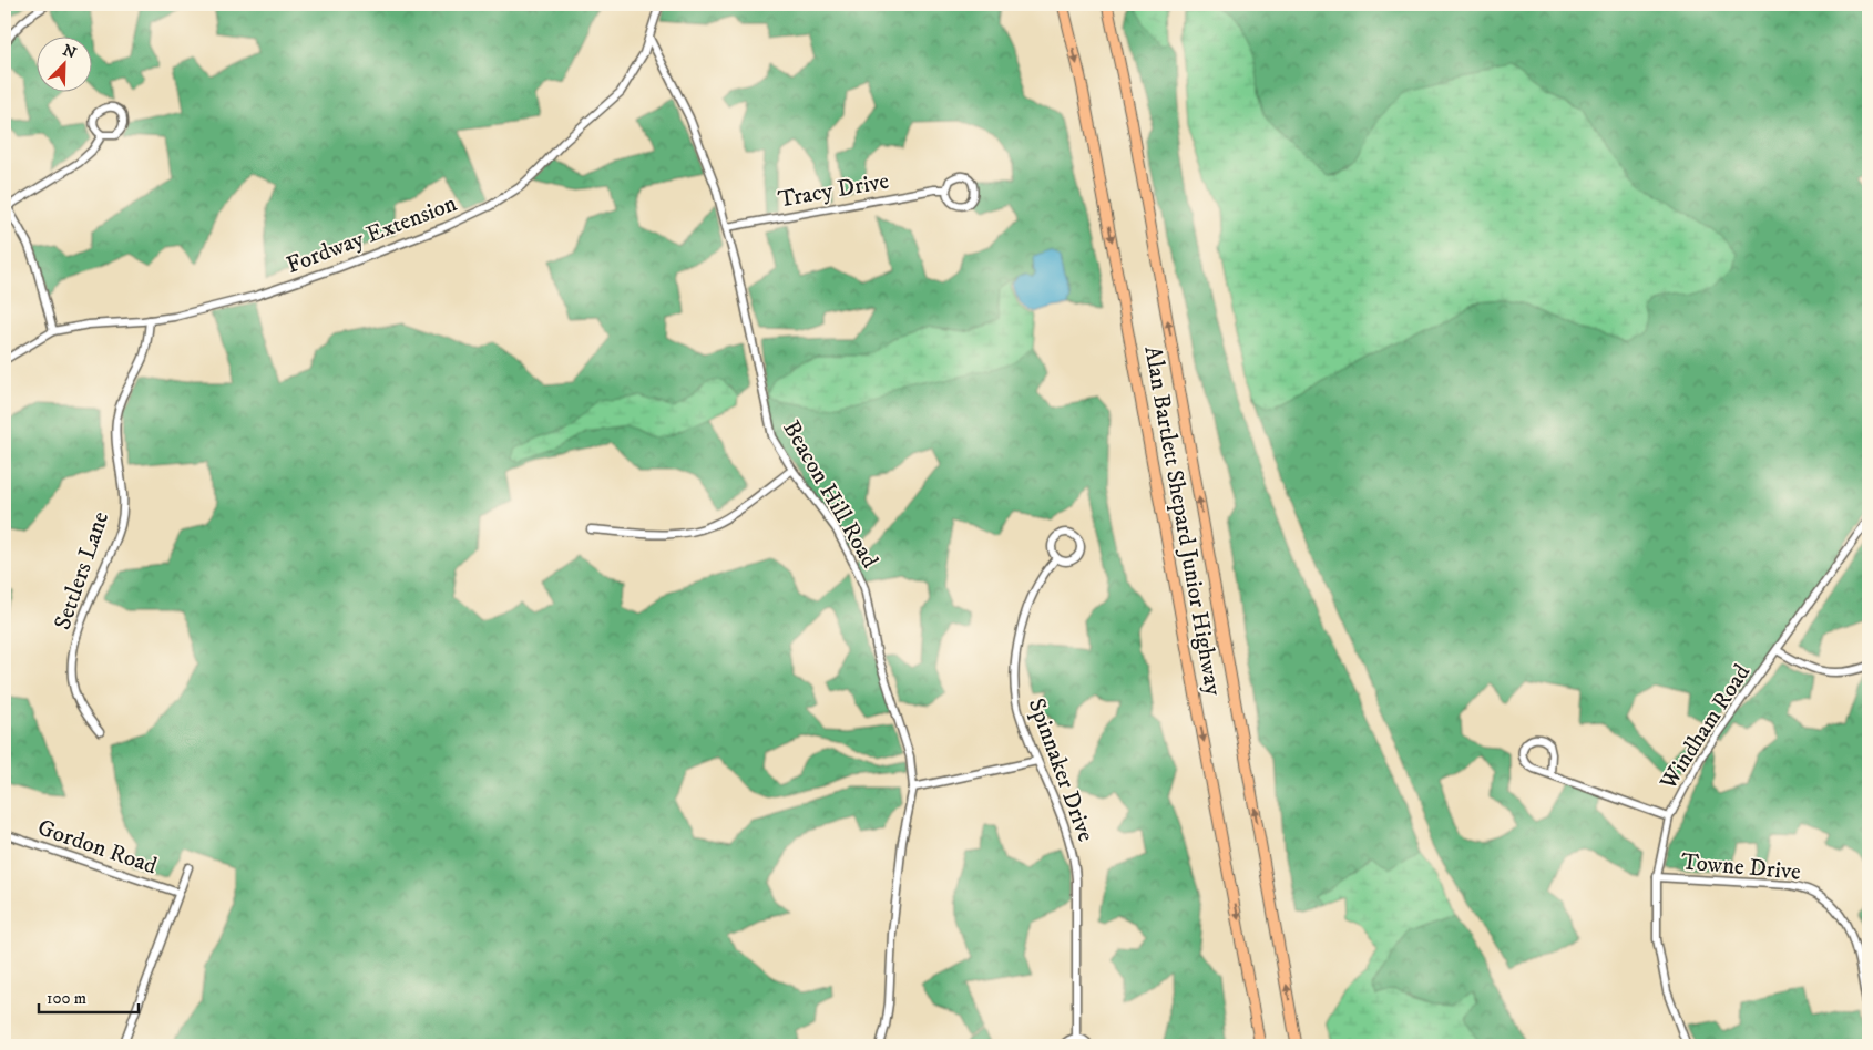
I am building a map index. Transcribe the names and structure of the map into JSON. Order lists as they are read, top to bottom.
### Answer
{
  "streets": {
    "highway": ["Alan Bartlett Shepard Junior Highway"],
    "street": [
      "Tracy Drive",
      "Fordway Extension",
      "Beacon Hill Road",
      "Settlers Lane",
      "Windham Road",
      "Spinnaker Drive",
      "Gordon Road",
      "Towne Drive"
    ]
  },
  "crossings": [
    ["Tracy Drive", "Beacon Hill Road"],
    ["Fordway Extension", "Beacon Hill Road"],
    ["Fordway Extension", "Settlers Lane"],
    ["Windham Road", "Towne Drive"]
  ],
  "scale_bar": "100 m",
  "north": "top right"
}
